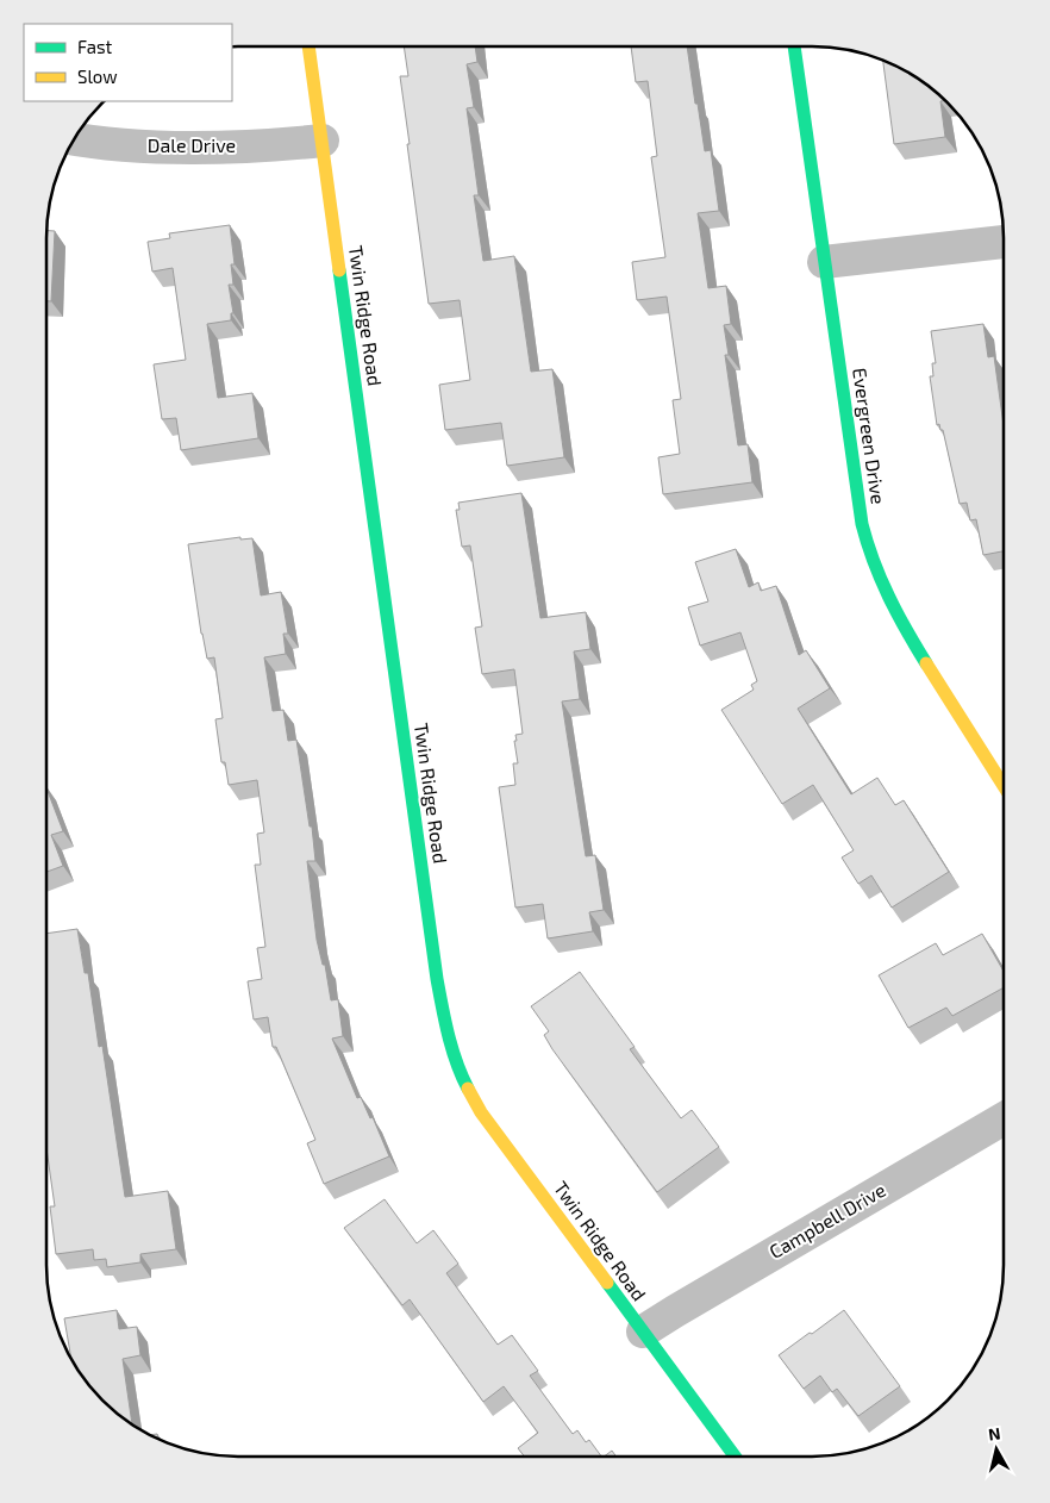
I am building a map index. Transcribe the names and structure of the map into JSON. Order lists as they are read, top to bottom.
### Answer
{
  "streets": {
    "street": [
      "Dale Drive",
      "Twin Ridge Road",
      "Evergreen Drive",
      "Campbell Drive"
    ]
  },
  "crossings": [
    ["Dale Drive", "Twin Ridge Road"],
    ["Twin Ridge Road", "Campbell Drive"]
  ],
  "legend": ["Fast", "Slow"],
  "north": "top"
}
